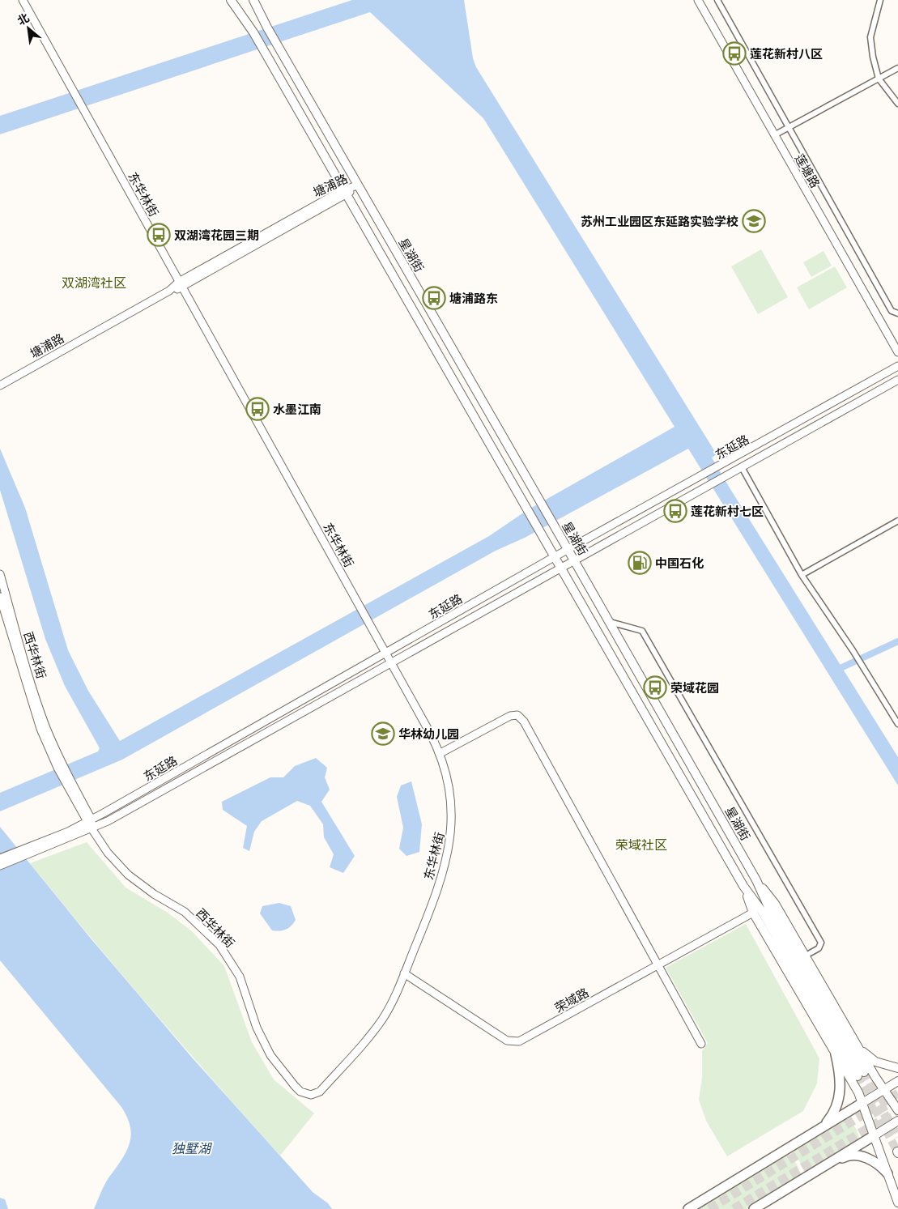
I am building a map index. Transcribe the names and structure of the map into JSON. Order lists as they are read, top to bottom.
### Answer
{
  "streets": {
    "main road": ["星湖街"],
    "street": [
      "莲塘路",
      "塘浦路",
      "东华林街",
      "东延路",
      "西华林街",
      "荣域路"
    ]
  },
  "crossings": [
    ["塘浦路", "东华林街"],
    ["塘浦路", "星湖街"],
    ["东华林街", "东延路"],
    ["东华林街", "西华林街"],
    ["东华林街", "荣域路"],
    ["星湖街", "东延路"],
    ["东延路", "西华林街"]
  ],
  "districts": ["双湖湾社区", "荣域社区"],
  "water": ["独墅湖"],
  "places": {
    "bus stop": [
      "莲花新村八区",
      "双湖湾花园三期",
      "塘浦路东",
      "水墨江南",
      "莲花新村七区",
      "荣域花园"
    ],
    "school or university": ["苏州工业园区东延路实验学校", "华林幼儿园"],
    "fuel station": ["中国石化"]
  },
  "north": "top left"
}
